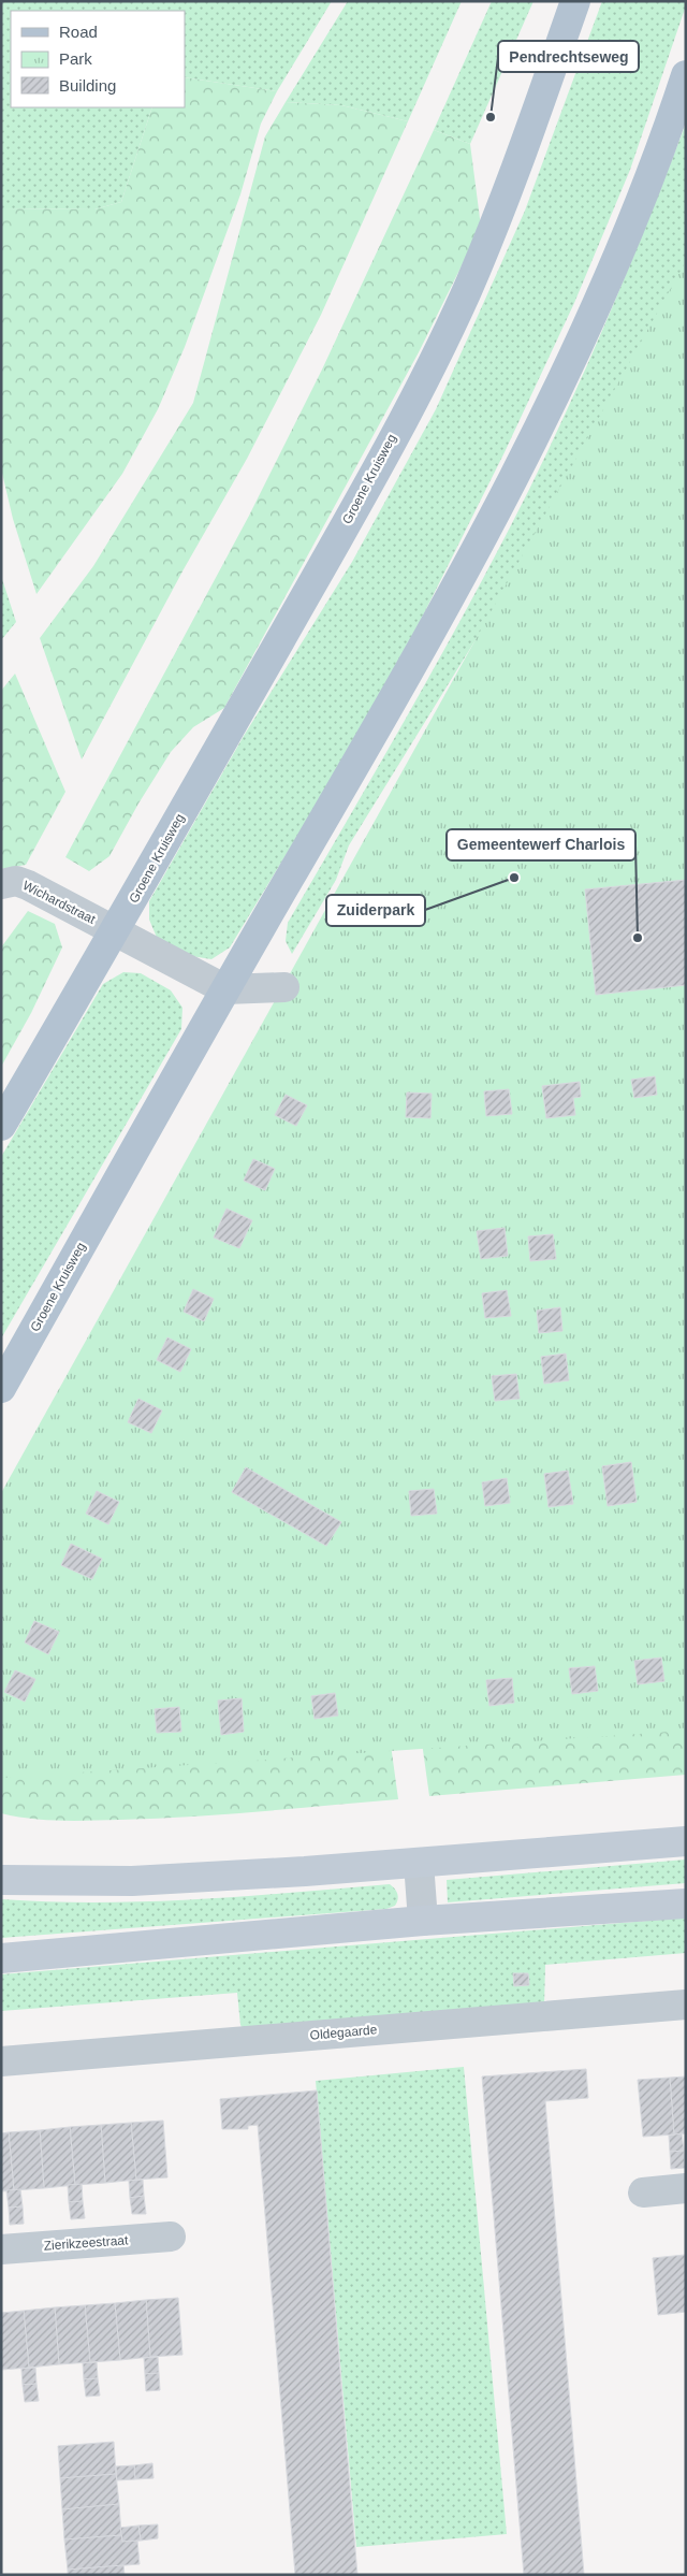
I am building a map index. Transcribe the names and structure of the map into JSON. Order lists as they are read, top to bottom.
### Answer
{
  "streets": {
    "main road": ["Groene Kruisweg"],
    "street": ["Wichardstraat", "Oldegaarde", "Zierikzeestraat"]
  },
  "crossings": [
    ["Groene Kruisweg", "Wichardstraat"]
  ],
  "places": ["Pendrechtseweg", "Zuiderpark", "Gemeentewerf Charlois"],
  "legend": ["Road", "Park", "Building"]
}
